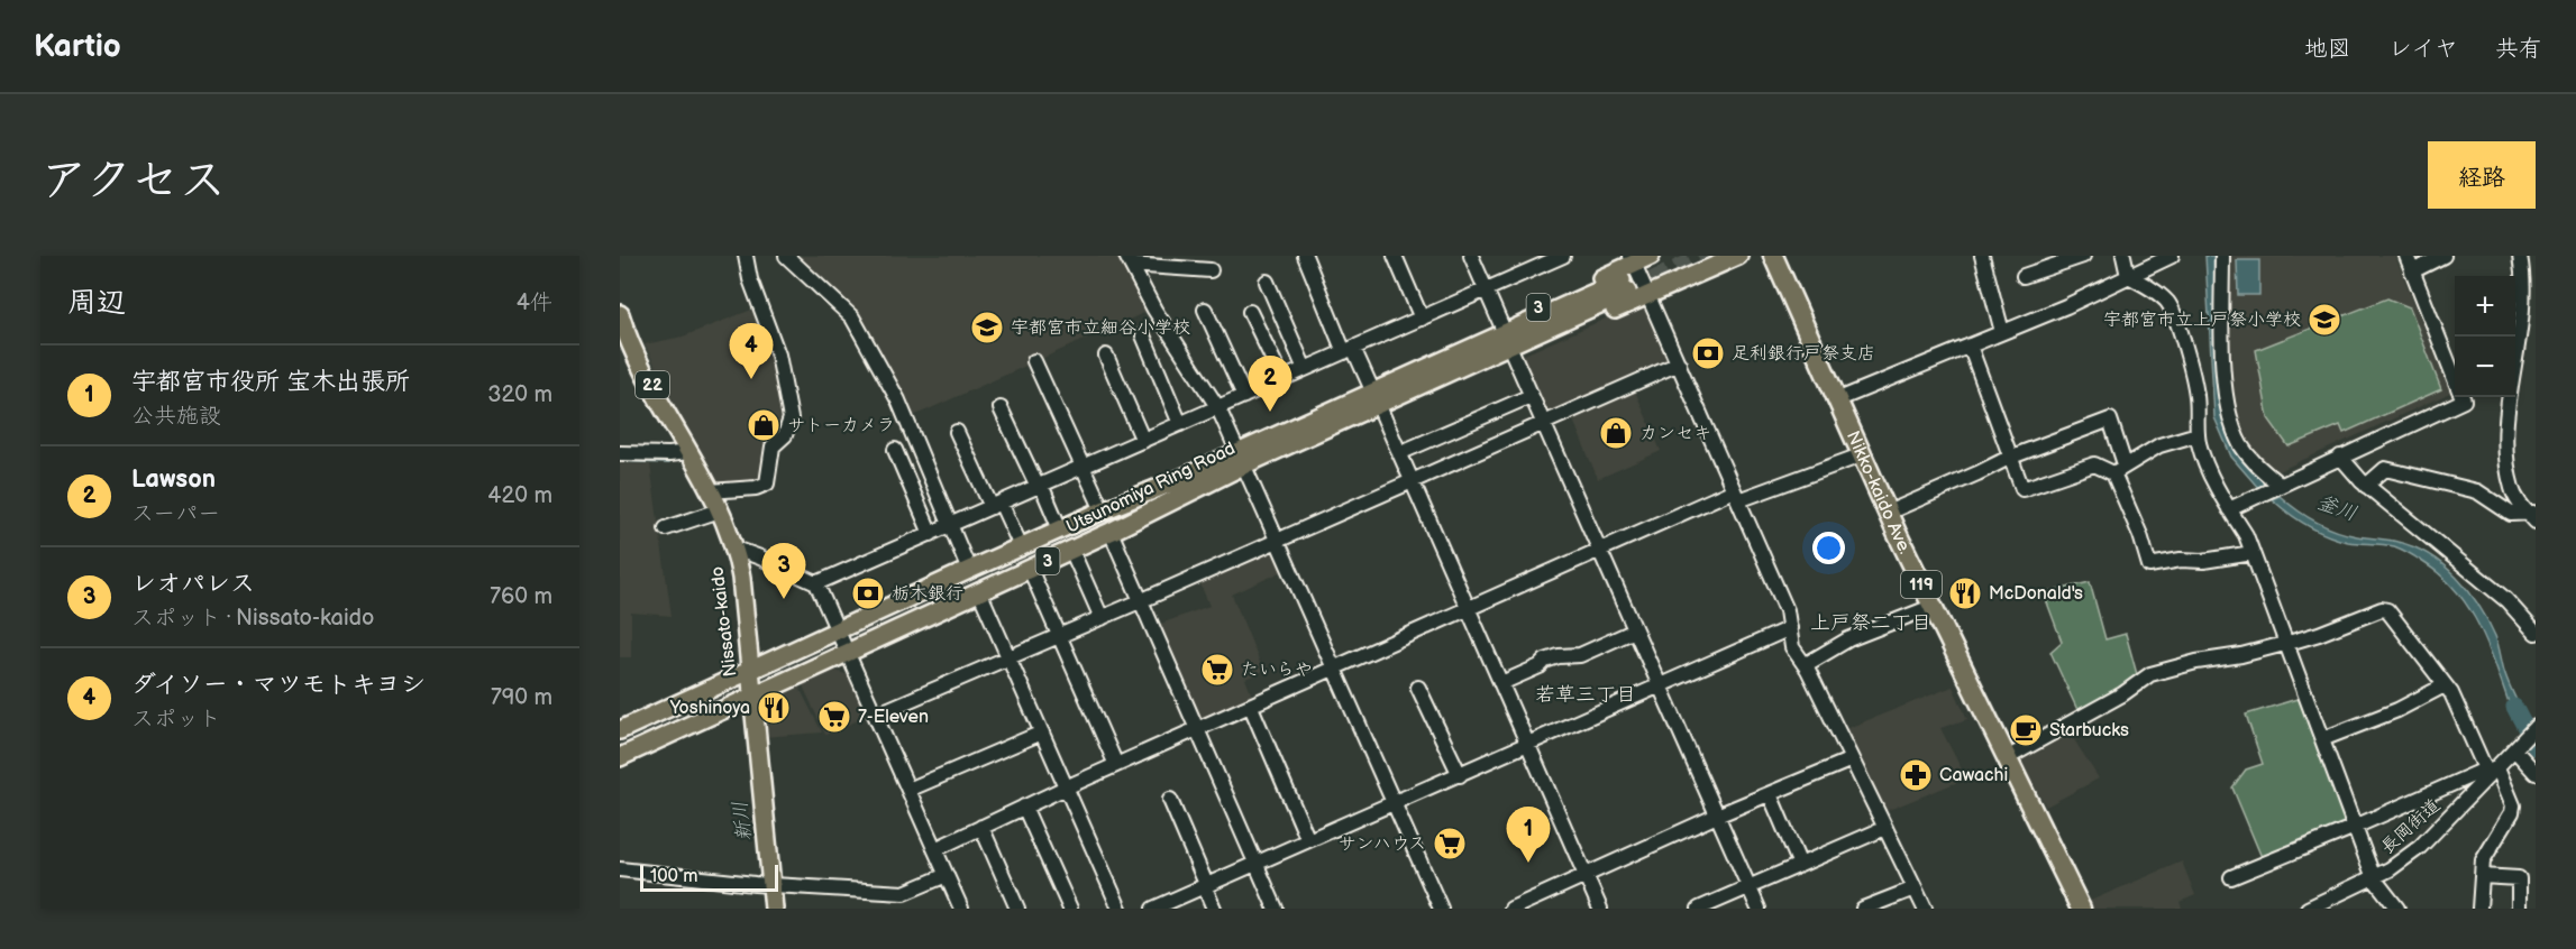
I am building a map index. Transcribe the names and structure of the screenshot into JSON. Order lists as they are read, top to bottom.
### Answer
{
  "streets": {
    "highway": ["Nikko-kaido Ave.", "119"],
    "main road": [
      "3",
      "22",
      "Utsunomiya Ring Road",
      "Nissato-kaido"
    ],
    "street": ["長岡街道"]
  },
  "crossings": [
    ["3", "Utsunomiya Ring Road"],
    ["Utsunomiya Ring Road", "Nissato-kaido"]
  ],
  "districts": ["上戸祭二丁目", "若草三丁目"],
  "water": ["釜川", "新川"],
  "places": {
    "school or university": ["宇都宮市立上戸祭小学校", "宇都宮市立細谷小学校"],
    "bank": ["足利銀行戸祭支店", "栃木銀行"],
    "shop": ["サトーカメラ", "カンセキ"],
    "restaurant": ["McDonald's", "Yoshinoya"],
    "supermarket": ["たいらや", "7-Eleven", "サンハウス"],
    "cafe": ["Starbucks"],
    "pharmacy": ["Cawachi"]
  },
  "scale_bar": "100 m",
  "page": {
    "header": "Kartio",
    "nav": ["地図", "レイヤ", "共有"],
    "title": "アクセス",
    "buttons": "経路",
    "heading": ["周辺", "4件"],
    "map_buttons": ["+", "−"],
    "pins": [
      "4",
      "2",
      "3",
      "1"
    ],
    "list": [
      {
        "mark": "1",
        "name": "宇都宮市役所 宝木出張所",
        "note": "公共施設",
        "value": "320 m"
      },
      {
        "mark": "2",
        "name": "Lawson",
        "note": "スーパー",
        "value": "420 m"
      },
      {
        "mark": "3",
        "name": "レオパレス",
        "note": "スポット · Nissato-kaido",
        "value": "760 m"
      },
      {
        "mark": "4",
        "name": "ダイソー・マツモトキヨシ",
        "note": "スポット",
        "value": "790 m"
      }
    ],
    "scale": "100 m"
  }
}
